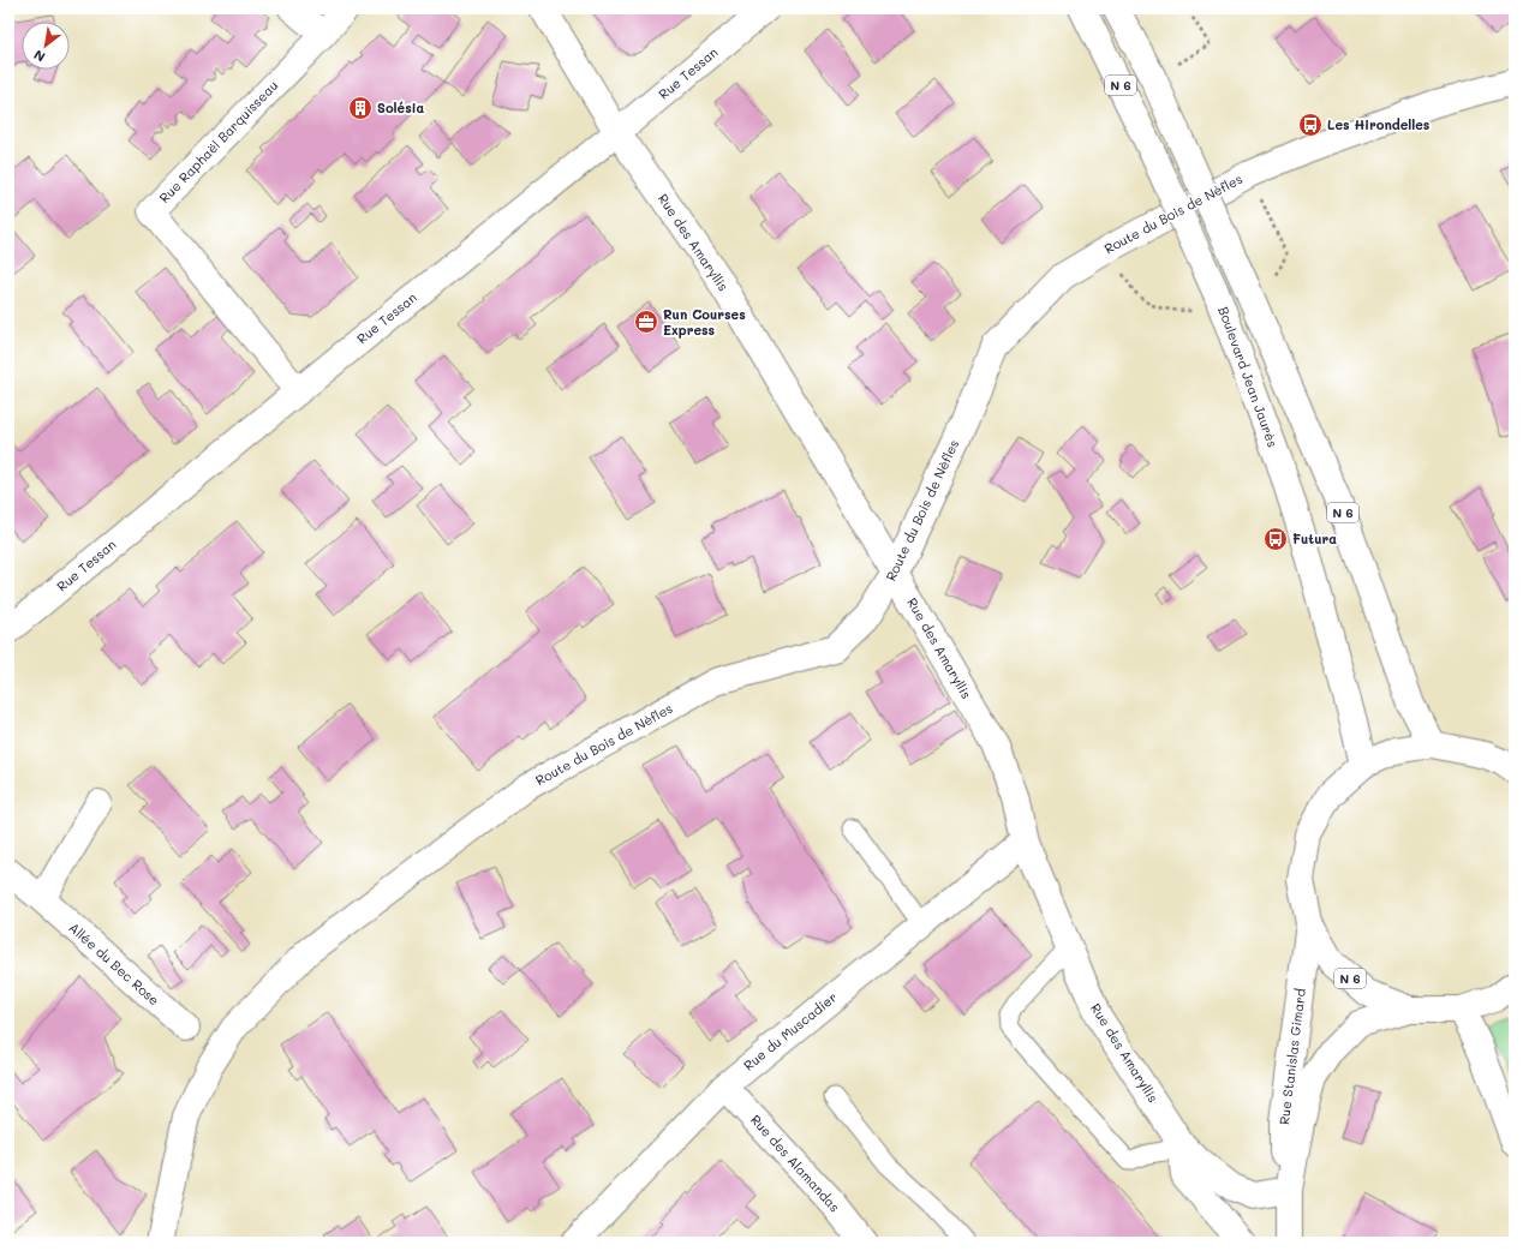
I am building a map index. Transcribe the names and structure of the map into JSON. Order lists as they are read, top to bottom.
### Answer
{
  "streets": {
    "street": [
      "Rue Tessan",
      "N 6",
      "Rue Raphaël Barquisseau",
      "Route du Bois de Nèfles",
      "Rue des Amaryllis",
      "Boulevard Jean Jaurès",
      "Allée du Bec Rose",
      "Rue du Muscadier",
      "Rue Stanislas Gimard",
      "Rue des Alamandas"
    ]
  },
  "crossings": [
    ["Rue Tessan", "Rue Raphaël Barquisseau"],
    ["Rue Tessan", "Rue des Amaryllis"],
    ["N 6", "Boulevard Jean Jaurès"],
    ["N 6", "Rue Stanislas Gimard"],
    ["Route du Bois de Nèfles", "Rue des Amaryllis"],
    ["Rue des Amaryllis", "Rue du Muscadier"],
    ["Rue des Amaryllis", "Rue Stanislas Gimard"],
    ["Rue du Muscadier", "Rue des Alamandas"]
  ],
  "places": {
    "building": ["Solésia"],
    "bus stop": ["Les Hirondelles", "Futura"],
    "office": ["Run Courses Express"]
  },
  "north": "bottom left"
}
